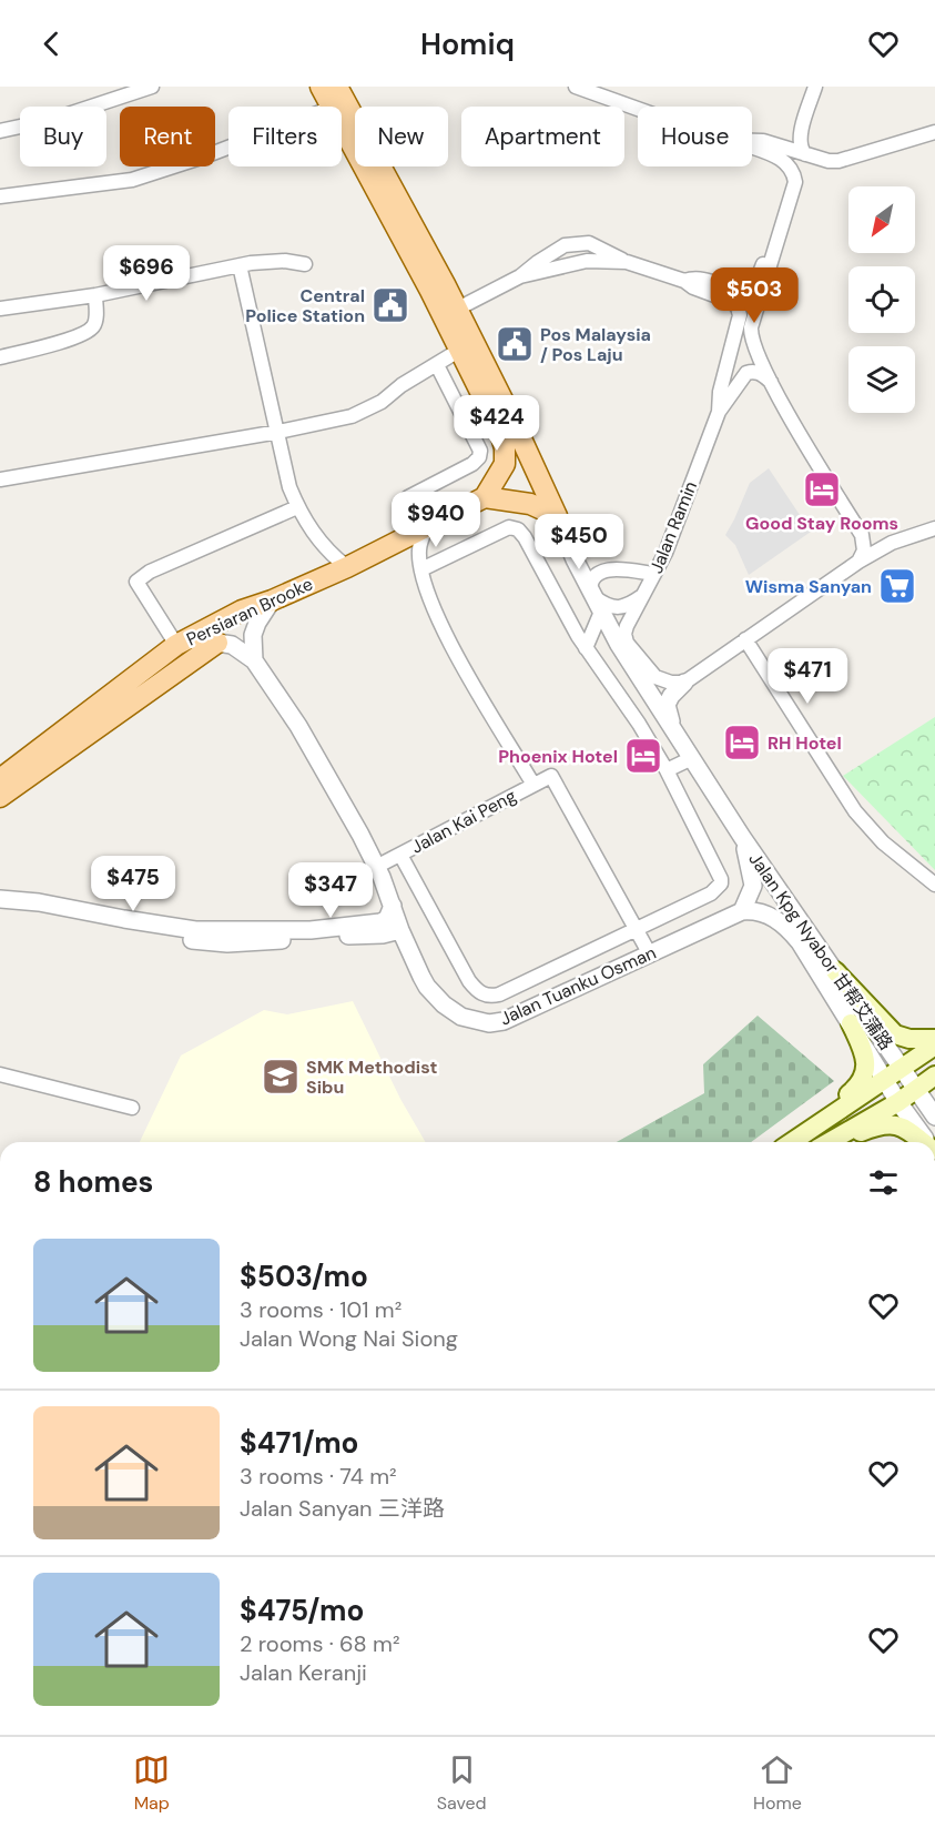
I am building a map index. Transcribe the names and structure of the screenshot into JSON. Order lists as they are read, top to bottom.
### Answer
{
  "streets": {
    "main road": ["Persiaran Brooke"],
    "street": [
      "Jalan Ramin",
      "Jalan Kai Peng",
      "Jalan Kpg Nyabor 甘帮艾蒲路",
      "Jalan Tuanku Osman"
    ]
  },
  "crossings": [
    ["Jalan Ramin", "Jalan Kpg Nyabor 甘帮艾蒲路"],
    ["Jalan Kai Peng", "Jalan Tuanku Osman"],
    ["Jalan Kpg Nyabor 甘帮艾蒲路", "Jalan Tuanku Osman"]
  ],
  "places": {
    "public building": ["Central Police Station", "Pos Malaysia / Pos Laju"],
    "hotel": ["Good Stay Rooms", "RH Hotel", "Phoenix Hotel"],
    "supermarket": ["Wisma Sanyan"],
    "school or university": ["SMK Methodist Sibu"]
  },
  "north": "bottom left",
  "page": {
    "header": "Homiq",
    "chip": [
      "Buy",
      "Rent",
      "Filters",
      "New",
      "Apartment",
      "House"
    ],
    "price": [
      "$696",
      "$503",
      "$424",
      "$940",
      "$450",
      "$471",
      "$475",
      "$347"
    ],
    "heading": "8 homes",
    "list": [
      {
        "name": "$503/mo",
        "note": "3 rooms · 101 m² · Jalan Wong Nai Siong"
      },
      {
        "name": "$471/mo",
        "note": "3 rooms · 74 m² · Jalan Sanyan 三洋路"
      },
      {
        "name": "$475/mo",
        "note": "2 rooms · 68 m² · Jalan Keranji"
      }
    ],
    "tabs": ["Map", "Saved", "Home"]
  }
}
